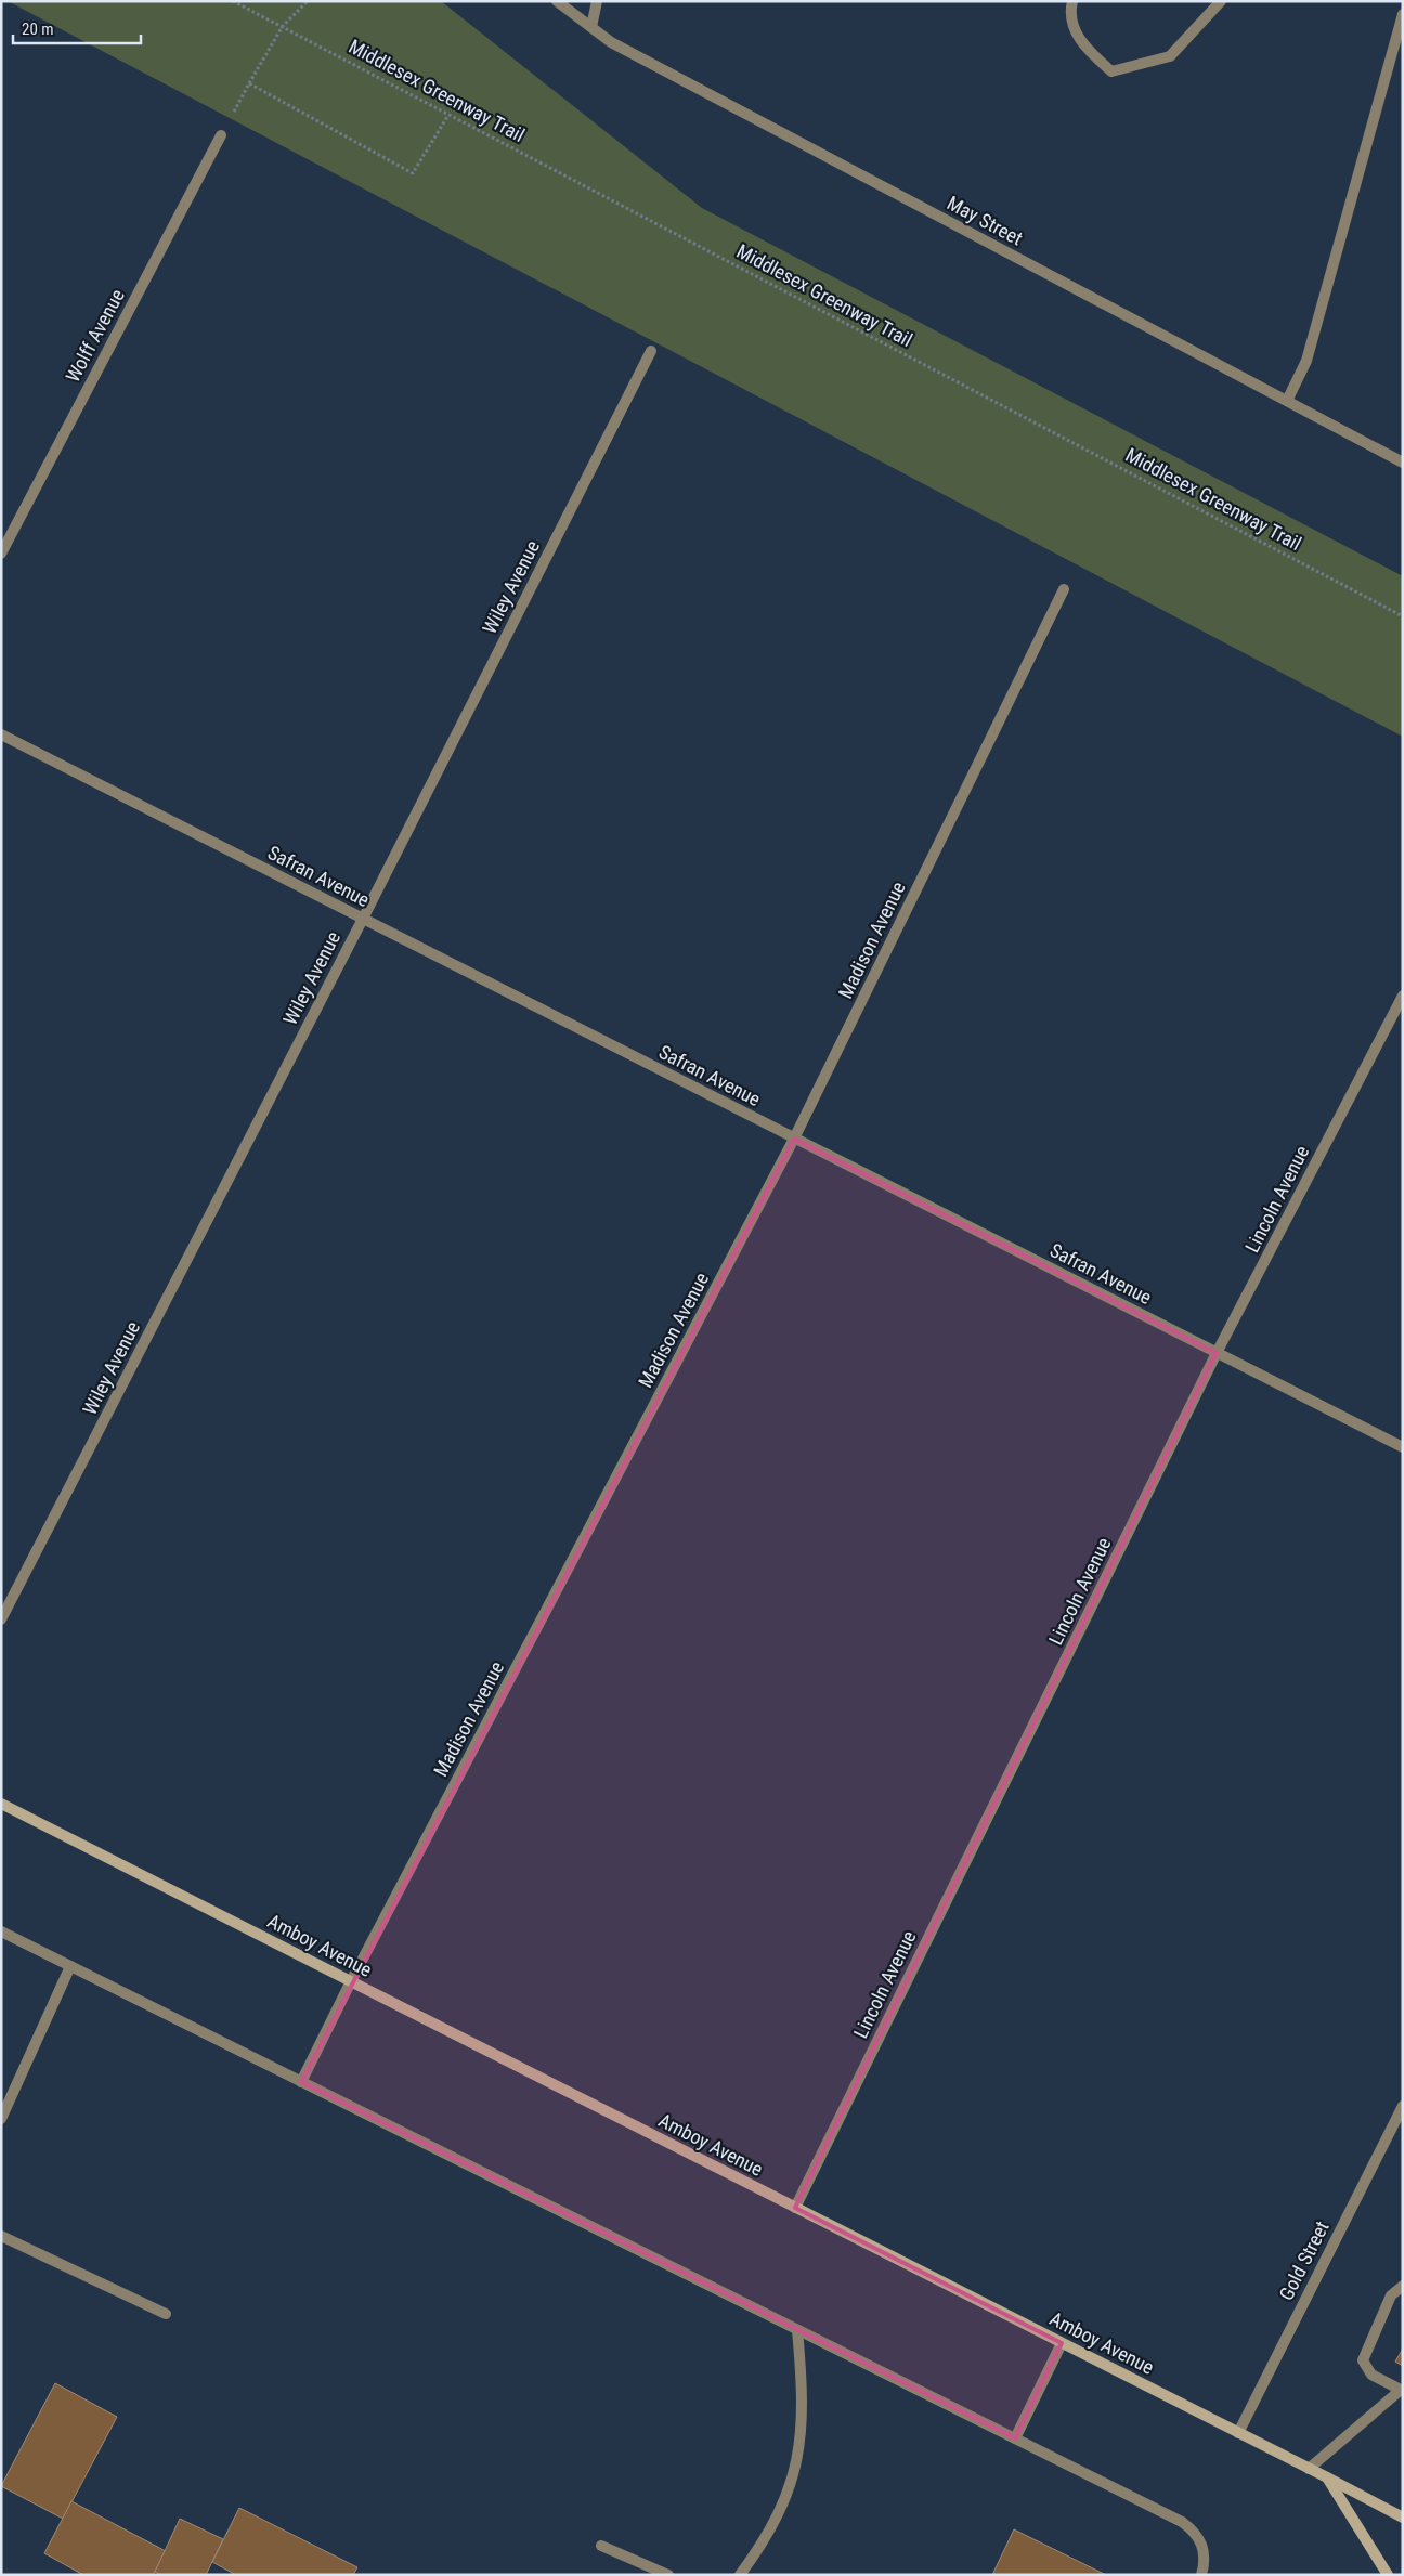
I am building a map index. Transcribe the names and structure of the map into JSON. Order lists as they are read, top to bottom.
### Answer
{
  "streets": {
    "street": [
      "May Street",
      "Wolff Avenue",
      "Wiley Avenue",
      "Safran Avenue",
      "Madison Avenue",
      "Lincoln Avenue",
      "Amboy Avenue",
      "Gold Street"
    ],
    "path": ["Middlesex Greenway Trail"]
  },
  "crossings": [
    ["Wiley Avenue", "Safran Avenue"],
    ["Safran Avenue", "Madison Avenue"],
    ["Safran Avenue", "Lincoln Avenue"],
    ["Madison Avenue", "Amboy Avenue"],
    ["Lincoln Avenue", "Amboy Avenue"],
    ["Amboy Avenue", "Gold Street"]
  ],
  "scale_bar": "20 m"
}
